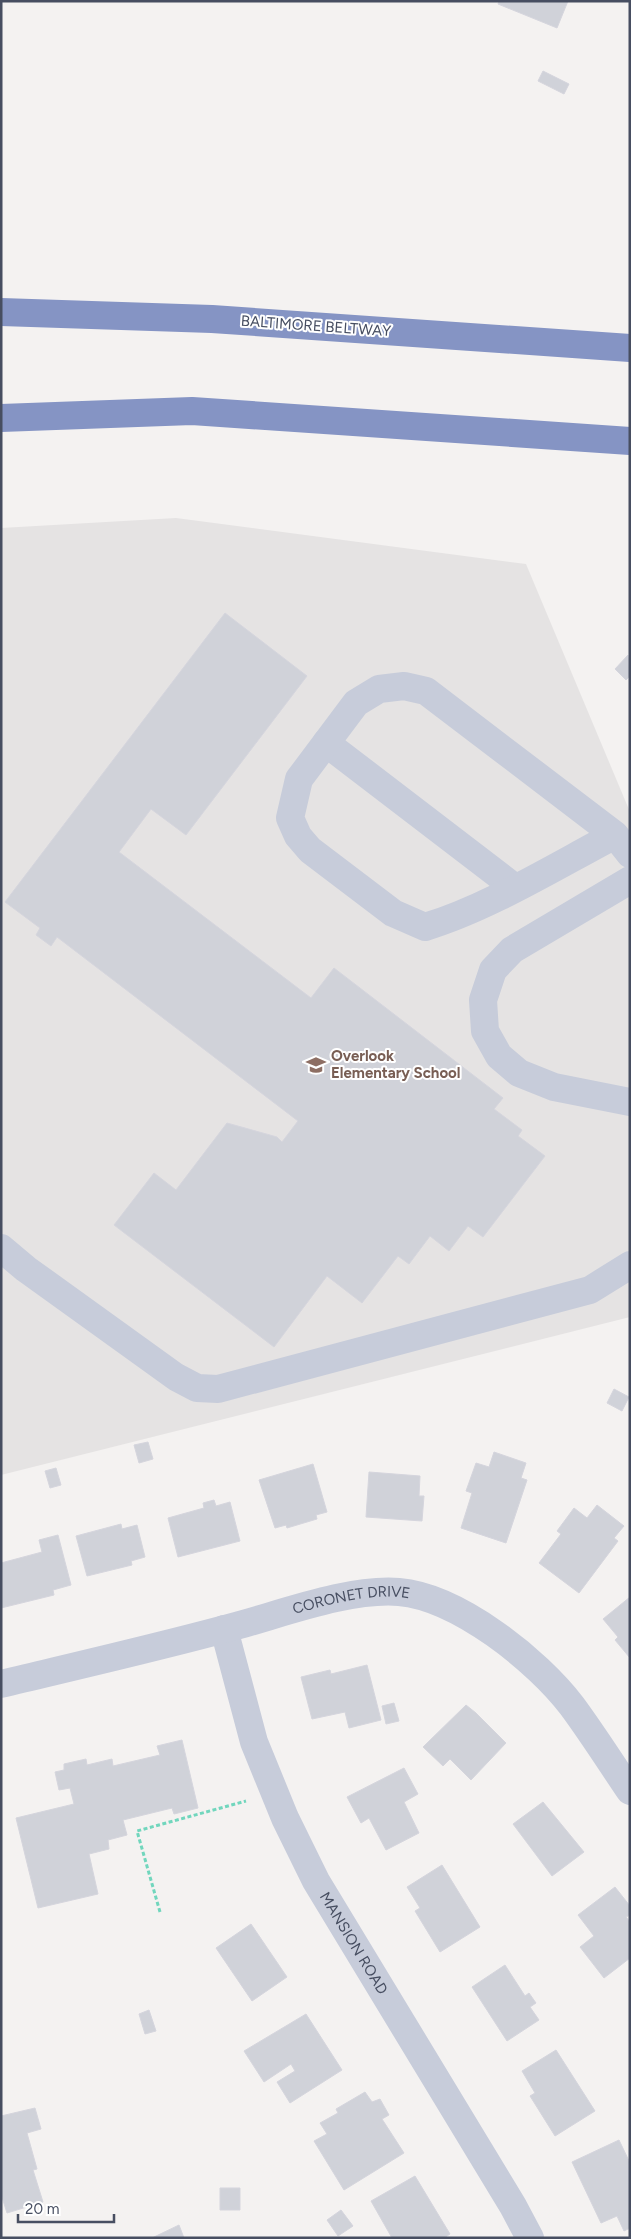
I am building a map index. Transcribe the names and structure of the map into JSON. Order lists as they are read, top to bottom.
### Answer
{
  "streets": {
    "highway": ["BALTIMORE BELTWAY"],
    "street": ["CORONET DRIVE", "MANSION ROAD"]
  },
  "crossings": [
    ["CORONET DRIVE", "MANSION ROAD"]
  ],
  "places": {
    "school or university": ["Overlook Elementary School"]
  },
  "scale_bar": "20 m"
}
